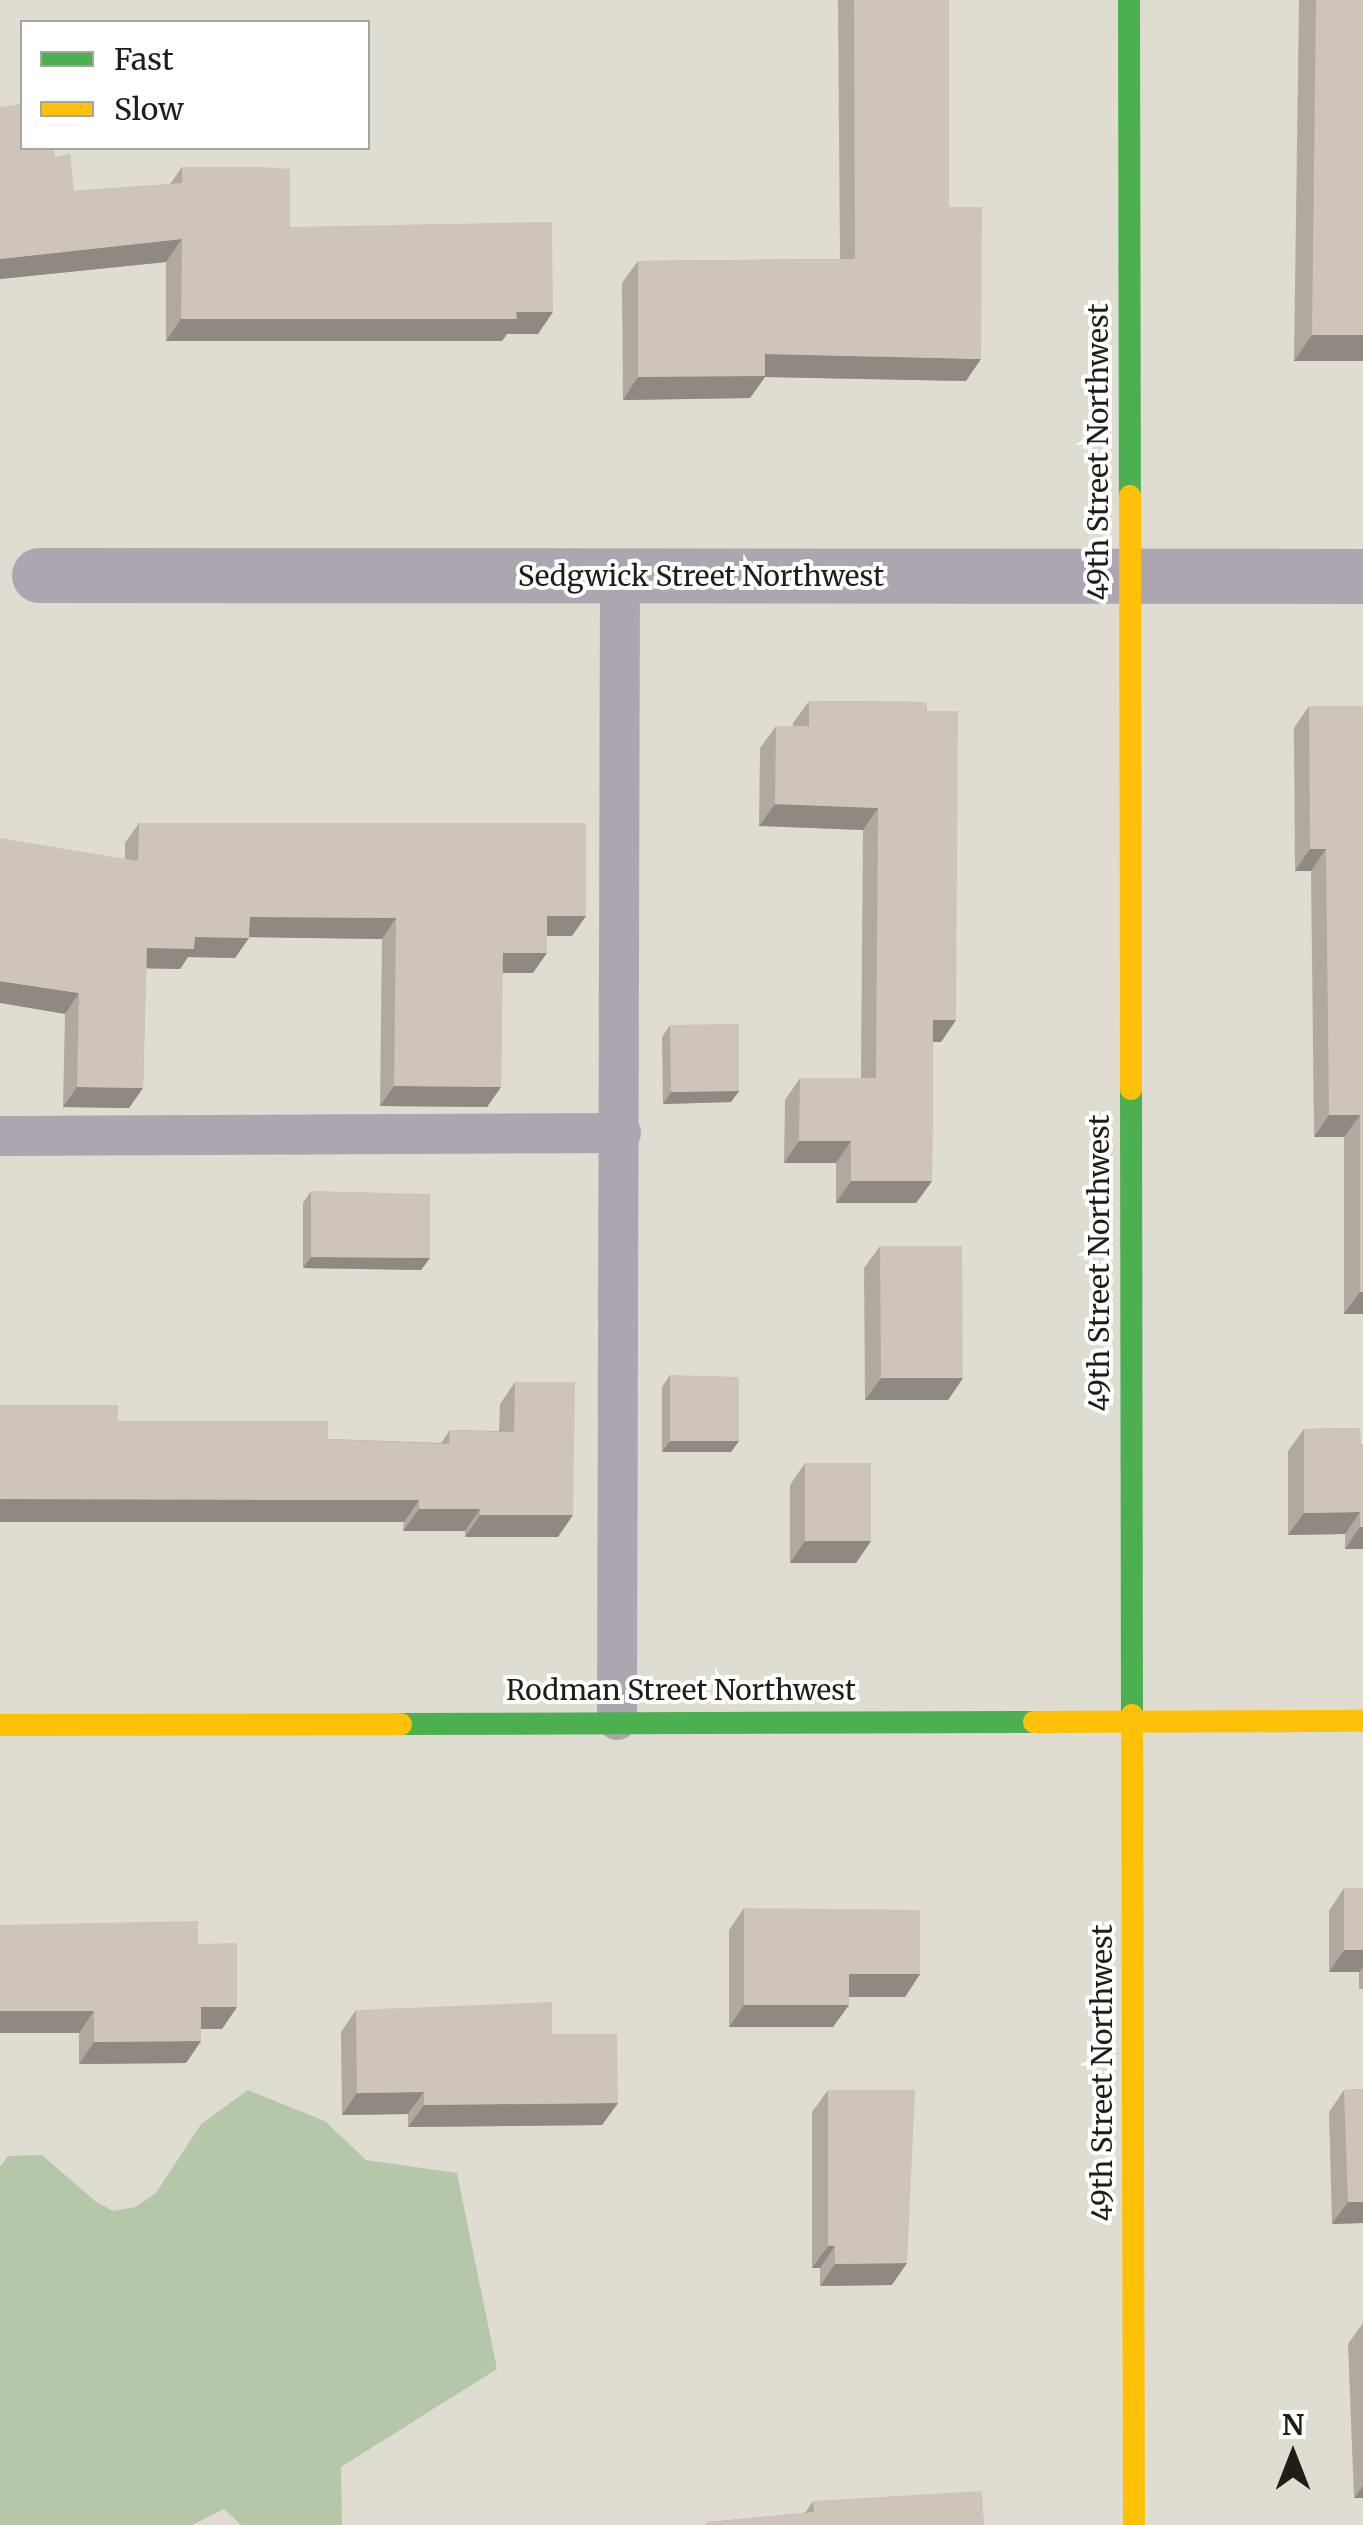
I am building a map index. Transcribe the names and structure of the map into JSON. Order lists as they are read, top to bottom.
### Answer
{
  "streets": {
    "street": ["49th Street Northwest", "Sedgwick Street Northwest", "Rodman Street Northwest"]
  },
  "crossings": [
    ["49th Street Northwest", "Sedgwick Street Northwest"],
    ["49th Street Northwest", "Rodman Street Northwest"]
  ],
  "legend": ["Fast", "Slow"],
  "north": "top"
}
